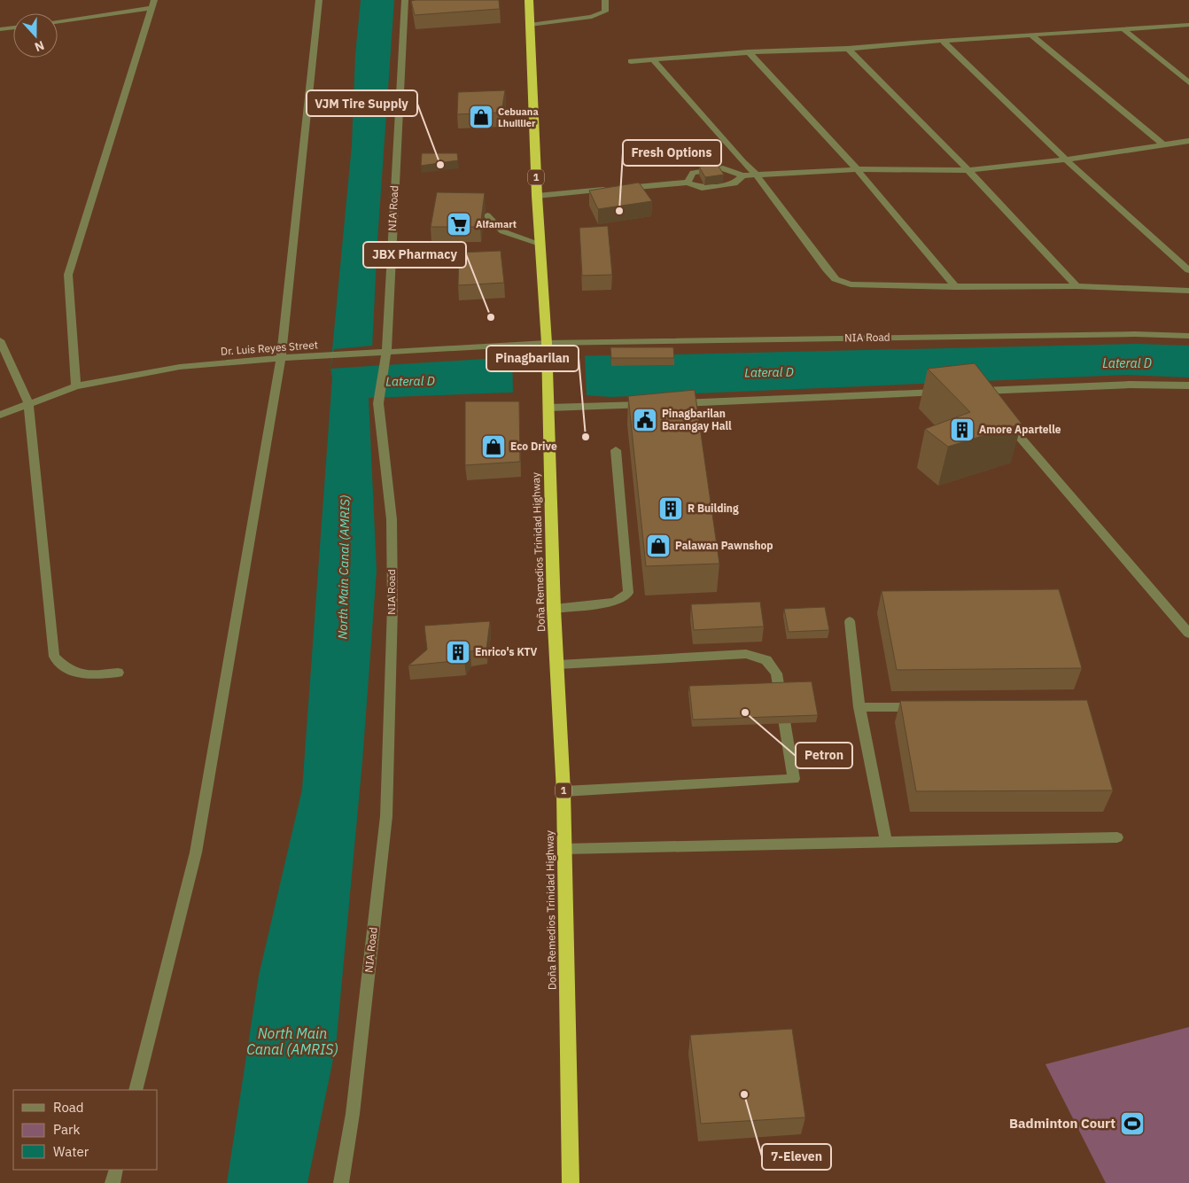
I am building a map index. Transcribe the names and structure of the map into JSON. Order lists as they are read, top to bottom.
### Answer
{
  "streets": {
    "highway": ["1", "Doña Remedios Trinidad Highway"],
    "street": ["NIA Road", "Dr. Luis Reyes Street"]
  },
  "crossings": [
    ["NIA Road", "Dr. Luis Reyes Street"],
    ["NIA Road", "Doña Remedios Trinidad Highway"],
    ["Dr. Luis Reyes Street", "Doña Remedios Trinidad Highway"]
  ],
  "water": ["Lateral D", "North Main Canal (AMRIS)"],
  "places": {
    "shop": ["Cebuana Lhuillier", "Eco Drive", "Palawan Pawnshop"],
    "other": [
      "VJM Tire Supply",
      "Fresh Options",
      "JBX Pharmacy",
      "Pinagbarilan",
      "Petron",
      "7-Eleven"
    ],
    "supermarket": ["Alfamart"],
    "public building": ["Pinagbarilan Barangay Hall"],
    "building": ["Amore Apartelle", "R Building", "Enrico's KTV"],
    "sports": ["Badminton Court"]
  },
  "legend": ["Road", "Park", "Water"],
  "north": "bottom"
}
